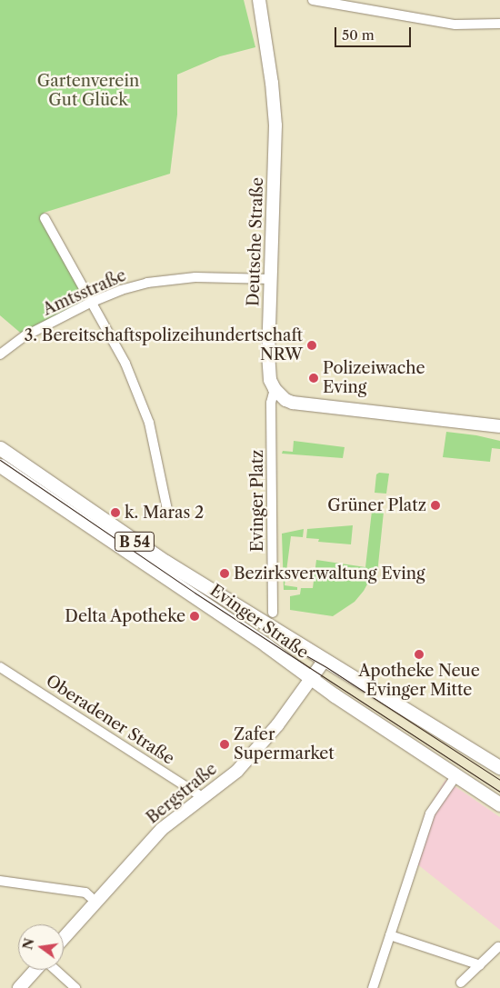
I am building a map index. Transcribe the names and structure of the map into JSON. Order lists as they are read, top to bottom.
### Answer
{
  "streets": {
    "main road": ["B 54", "Evinger Straße"],
    "street": [
      "Deutsche Straße",
      "Amtsstraße",
      "Evinger Platz",
      "Oberadener Straße",
      "Bergstraße"
    ]
  },
  "crossings": [
    ["Deutsche Straße", "Amtsstraße"],
    ["Deutsche Straße", "Evinger Platz"],
    ["Evinger Straße", "Bergstraße"],
    ["Oberadener Straße", "Bergstraße"]
  ],
  "parks": ["Gartenverein Gut Glück"],
  "places": [
    "3. Bereitschaftspolizeihundertschaft NRW",
    "Polizeiwache Eving",
    "Grüner Platz",
    "k. Maras 2",
    "Bezirksverwaltung Eving",
    "Delta Apotheke",
    "Apotheke Neue Evinger Mitte",
    "Zafer Supermarket"
  ],
  "scale_bar": "50 m",
  "north": "left"
}
